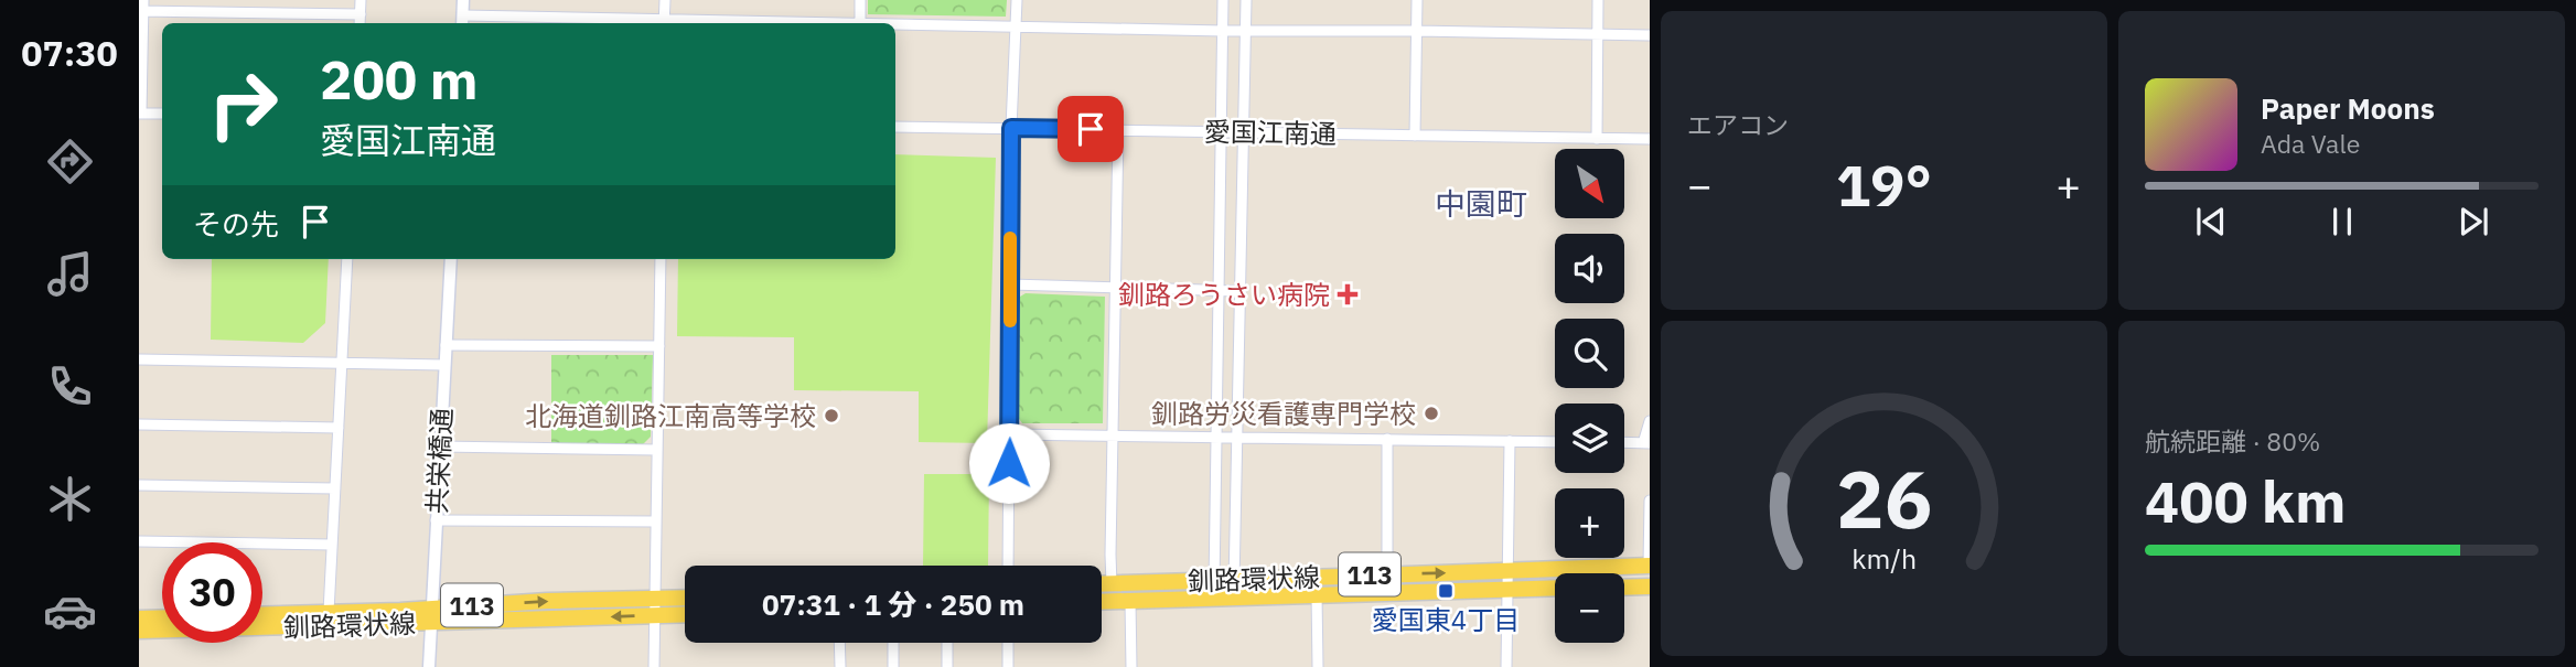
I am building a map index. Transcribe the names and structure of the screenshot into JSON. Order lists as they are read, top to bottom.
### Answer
{
  "streets": {
    "main road": ["113", "釧路環状線"],
    "street": ["愛国江南通", "共栄橋通"]
  },
  "crossings": [
    ["共栄橋通", "釧路環状線"]
  ],
  "districts": ["中園町"],
  "places": {
    "health": ["釧路ろうさい病院"],
    "other": ["釧路労災看護専門学校", "北海道釧路江南高等学校"],
    "transit": ["愛国東4丁目"]
  },
  "north": "bottom right",
  "page": {
    "tabs": "07:30",
    "tile": [
      "エアコン",
      ["航続距離 · 80%", "400 km"]
    ],
    "turn": ["200 m", "愛国江南通"],
    "song": ["Paper Moons", "Ada Vale"],
    "map_buttons": ["+", "−"],
    "heat": ["−", "19°", "+"],
    "then": "その先",
    "limit": "30",
    "trip": "07:31 · 1 分 · 250 m",
    "gauge": ["26", "km/h"]
  }
}
